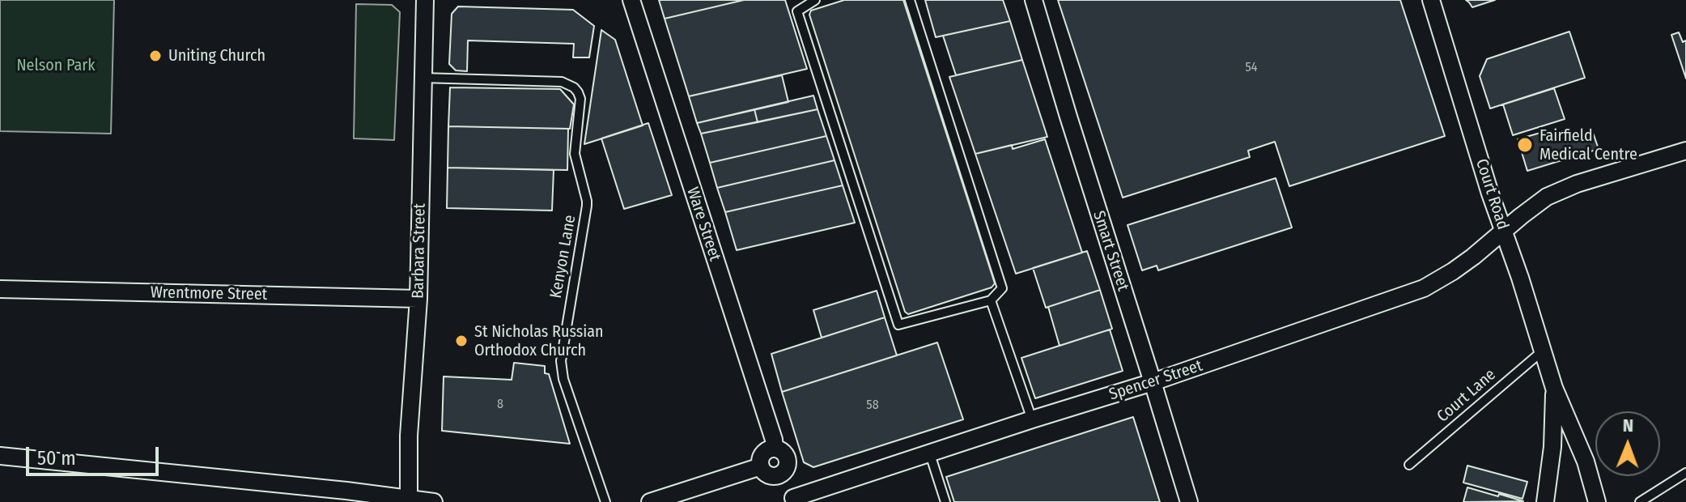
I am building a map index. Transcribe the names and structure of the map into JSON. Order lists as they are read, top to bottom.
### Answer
{
  "streets": {
    "street": [
      "Court Road",
      "Ware Street",
      "Barbara Street",
      "Smart Street",
      "Wrentmore Street",
      "Spencer Street"
    ],
    "lane": ["Kenyon Lane", "Court Lane"]
  },
  "crossings": [
    ["Court Road", "Spencer Street"],
    ["Court Road", "Court Lane"],
    ["Barbara Street", "Kenyon Lane"],
    ["Barbara Street", "Wrentmore Street"],
    ["Smart Street", "Spencer Street"]
  ],
  "parks": ["Nelson Park"],
  "places": ["Uniting Church", "Fairfield Medical Centre", "St Nicholas Russian Orthodox Church"],
  "house_numbers": ["54", "8", "58"],
  "scale_bar": "50 m",
  "north": "top"
}
